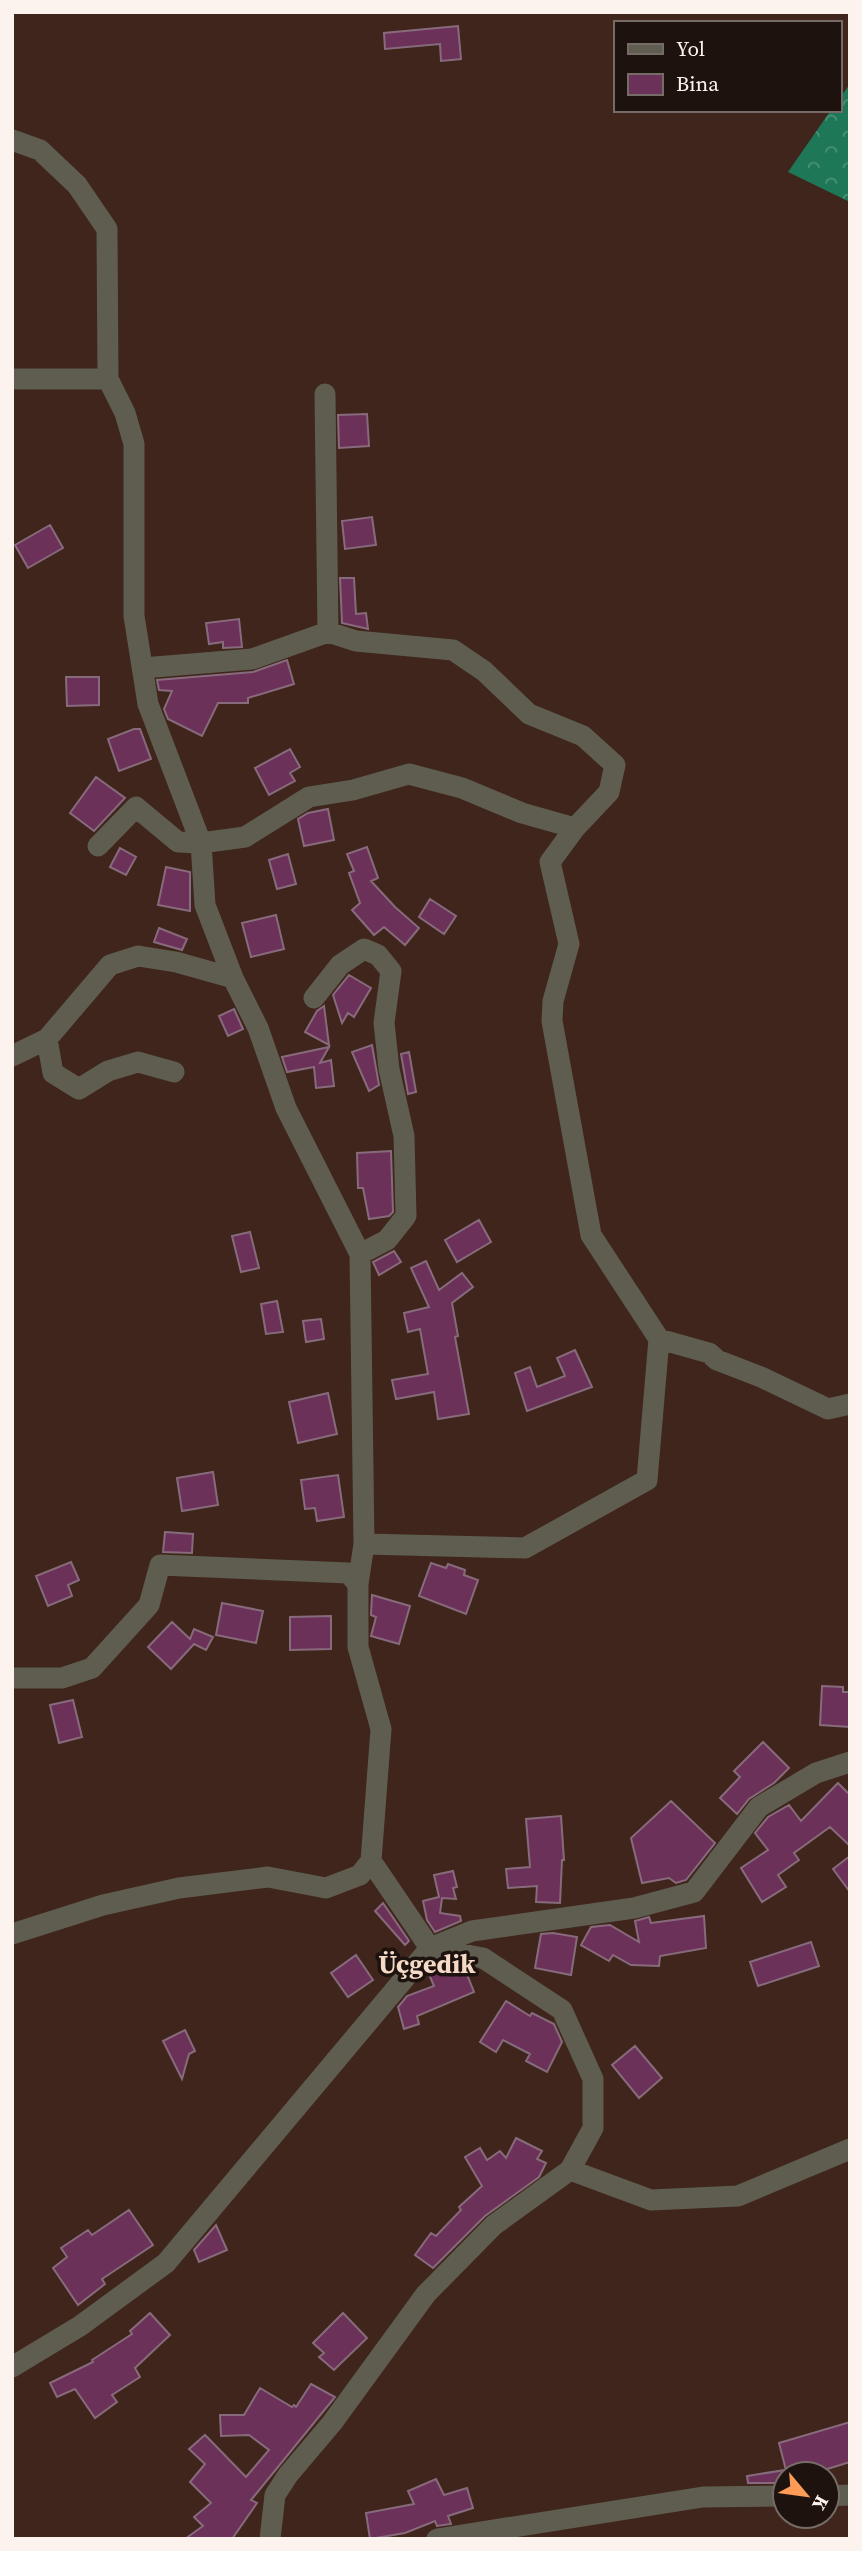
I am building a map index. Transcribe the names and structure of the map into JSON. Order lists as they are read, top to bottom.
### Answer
{
  "districts": ["Üçgedik"],
  "legend": ["Yol", "Bina"],
  "north": "bottom right"
}
